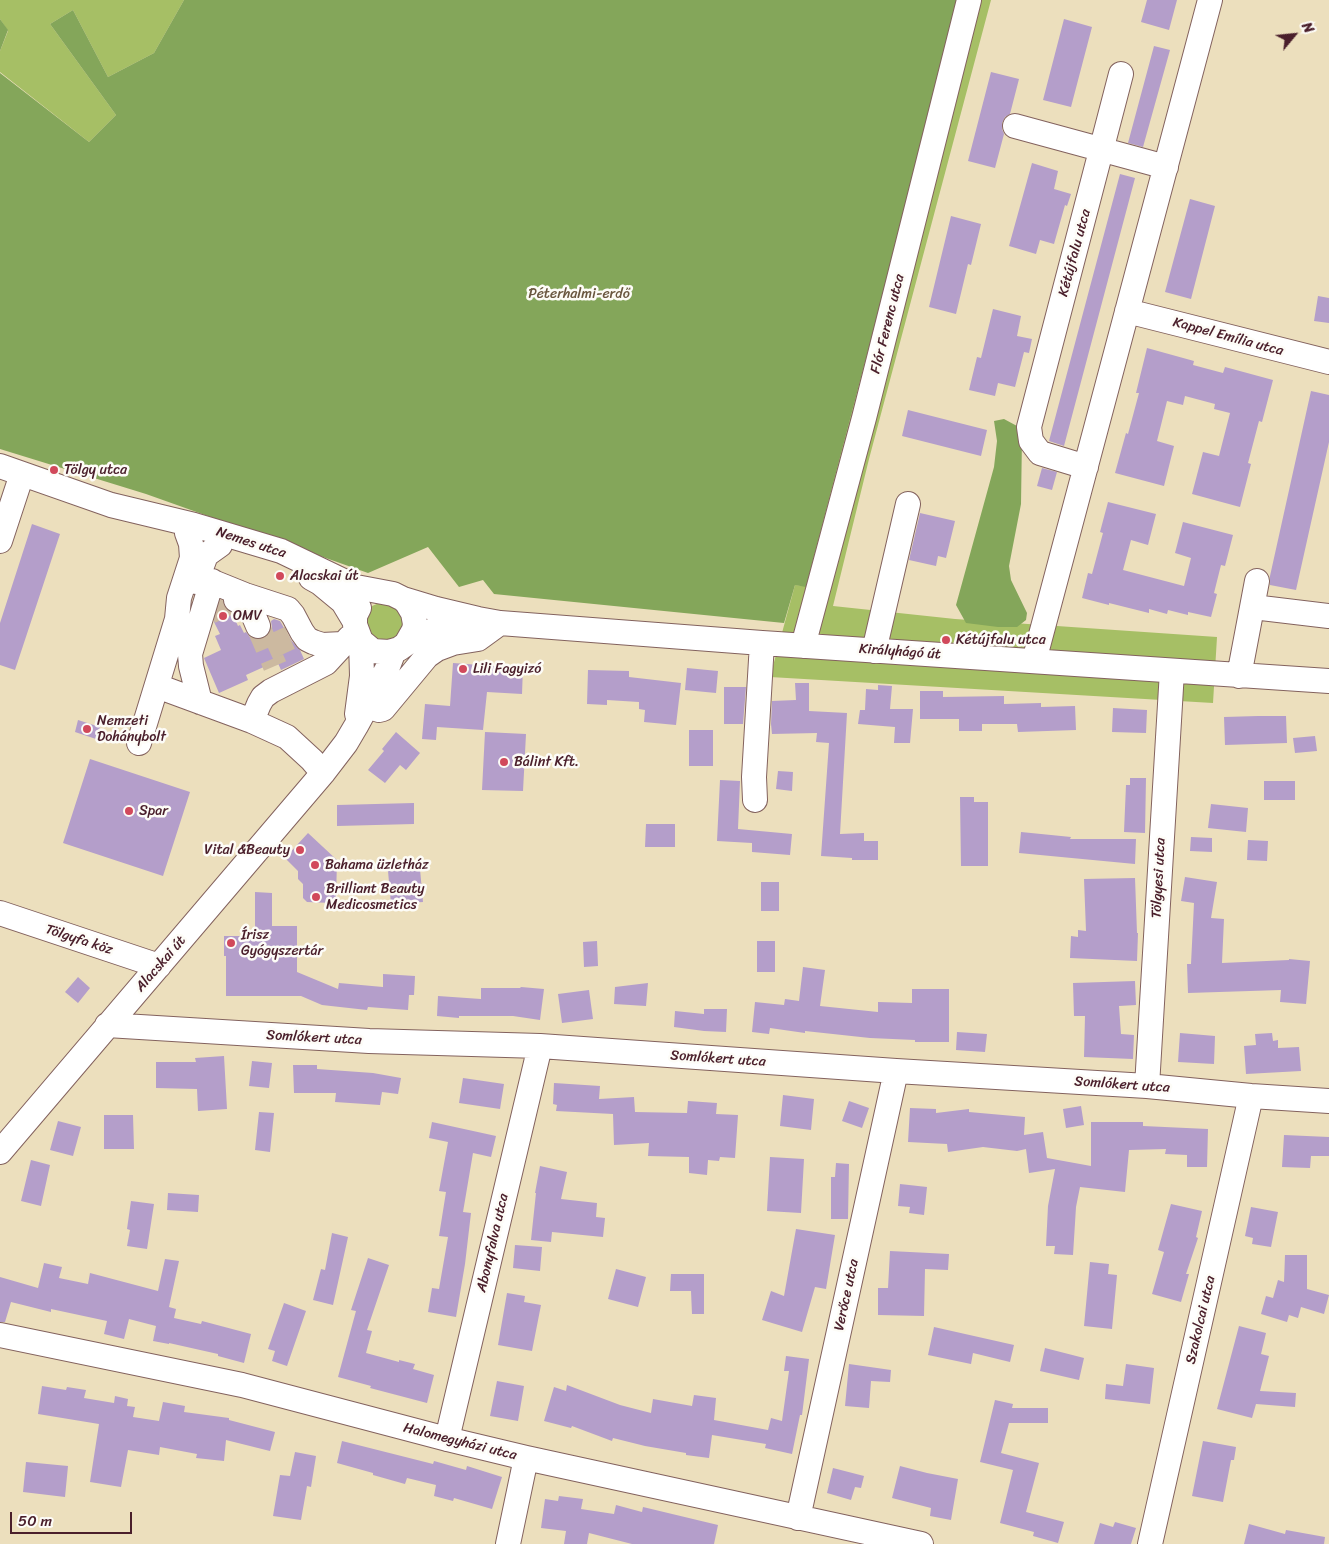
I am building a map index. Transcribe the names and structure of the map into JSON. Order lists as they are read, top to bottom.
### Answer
{
  "streets": {
    "street": [
      "Kétújfalu utca",
      "Flór Ferenc utca",
      "Kappel Emília utca",
      "Nemes utca",
      "Királyhágó út",
      "Tölgyesi utca",
      "Tölgyfa köz",
      "Alacskai út",
      "Somlókert utca",
      "Abonyfalva utca",
      "Verőce utca",
      "Szakolcai utca",
      "Halomegyházi utca"
    ]
  },
  "crossings": [
    ["Flór Ferenc utca", "Királyhágó út"],
    ["Nemes utca", "Királyhágó út"],
    ["Nemes utca", "Alacskai út"],
    ["Királyhágó út", "Tölgyesi utca"],
    ["Királyhágó út", "Alacskai út"],
    ["Tölgyesi utca", "Somlókert utca"],
    ["Tölgyfa köz", "Alacskai út"],
    ["Alacskai út", "Somlókert utca"],
    ["Somlókert utca", "Abonyfalva utca"],
    ["Somlókert utca", "Verőce utca"],
    ["Somlókert utca", "Szakolcai utca"],
    ["Abonyfalva utca", "Halomegyházi utca"],
    ["Verőce utca", "Halomegyházi utca"]
  ],
  "parks": ["Péterhalmi-erdő"],
  "places": [
    "Tölgy utca",
    "Alacskai út",
    "OMV",
    "Kétújfalu utca",
    "Lili Fagyizó",
    "Nemzeti Dohánybolt",
    "Bálint Kft.",
    "Spar",
    "Vital &Beauty",
    "Bahama üzletház",
    "Brilliant Beauty Medicosmetics",
    "Írisz Gyógyszertár"
  ],
  "scale_bar": "50 m",
  "north": "top right"
}
